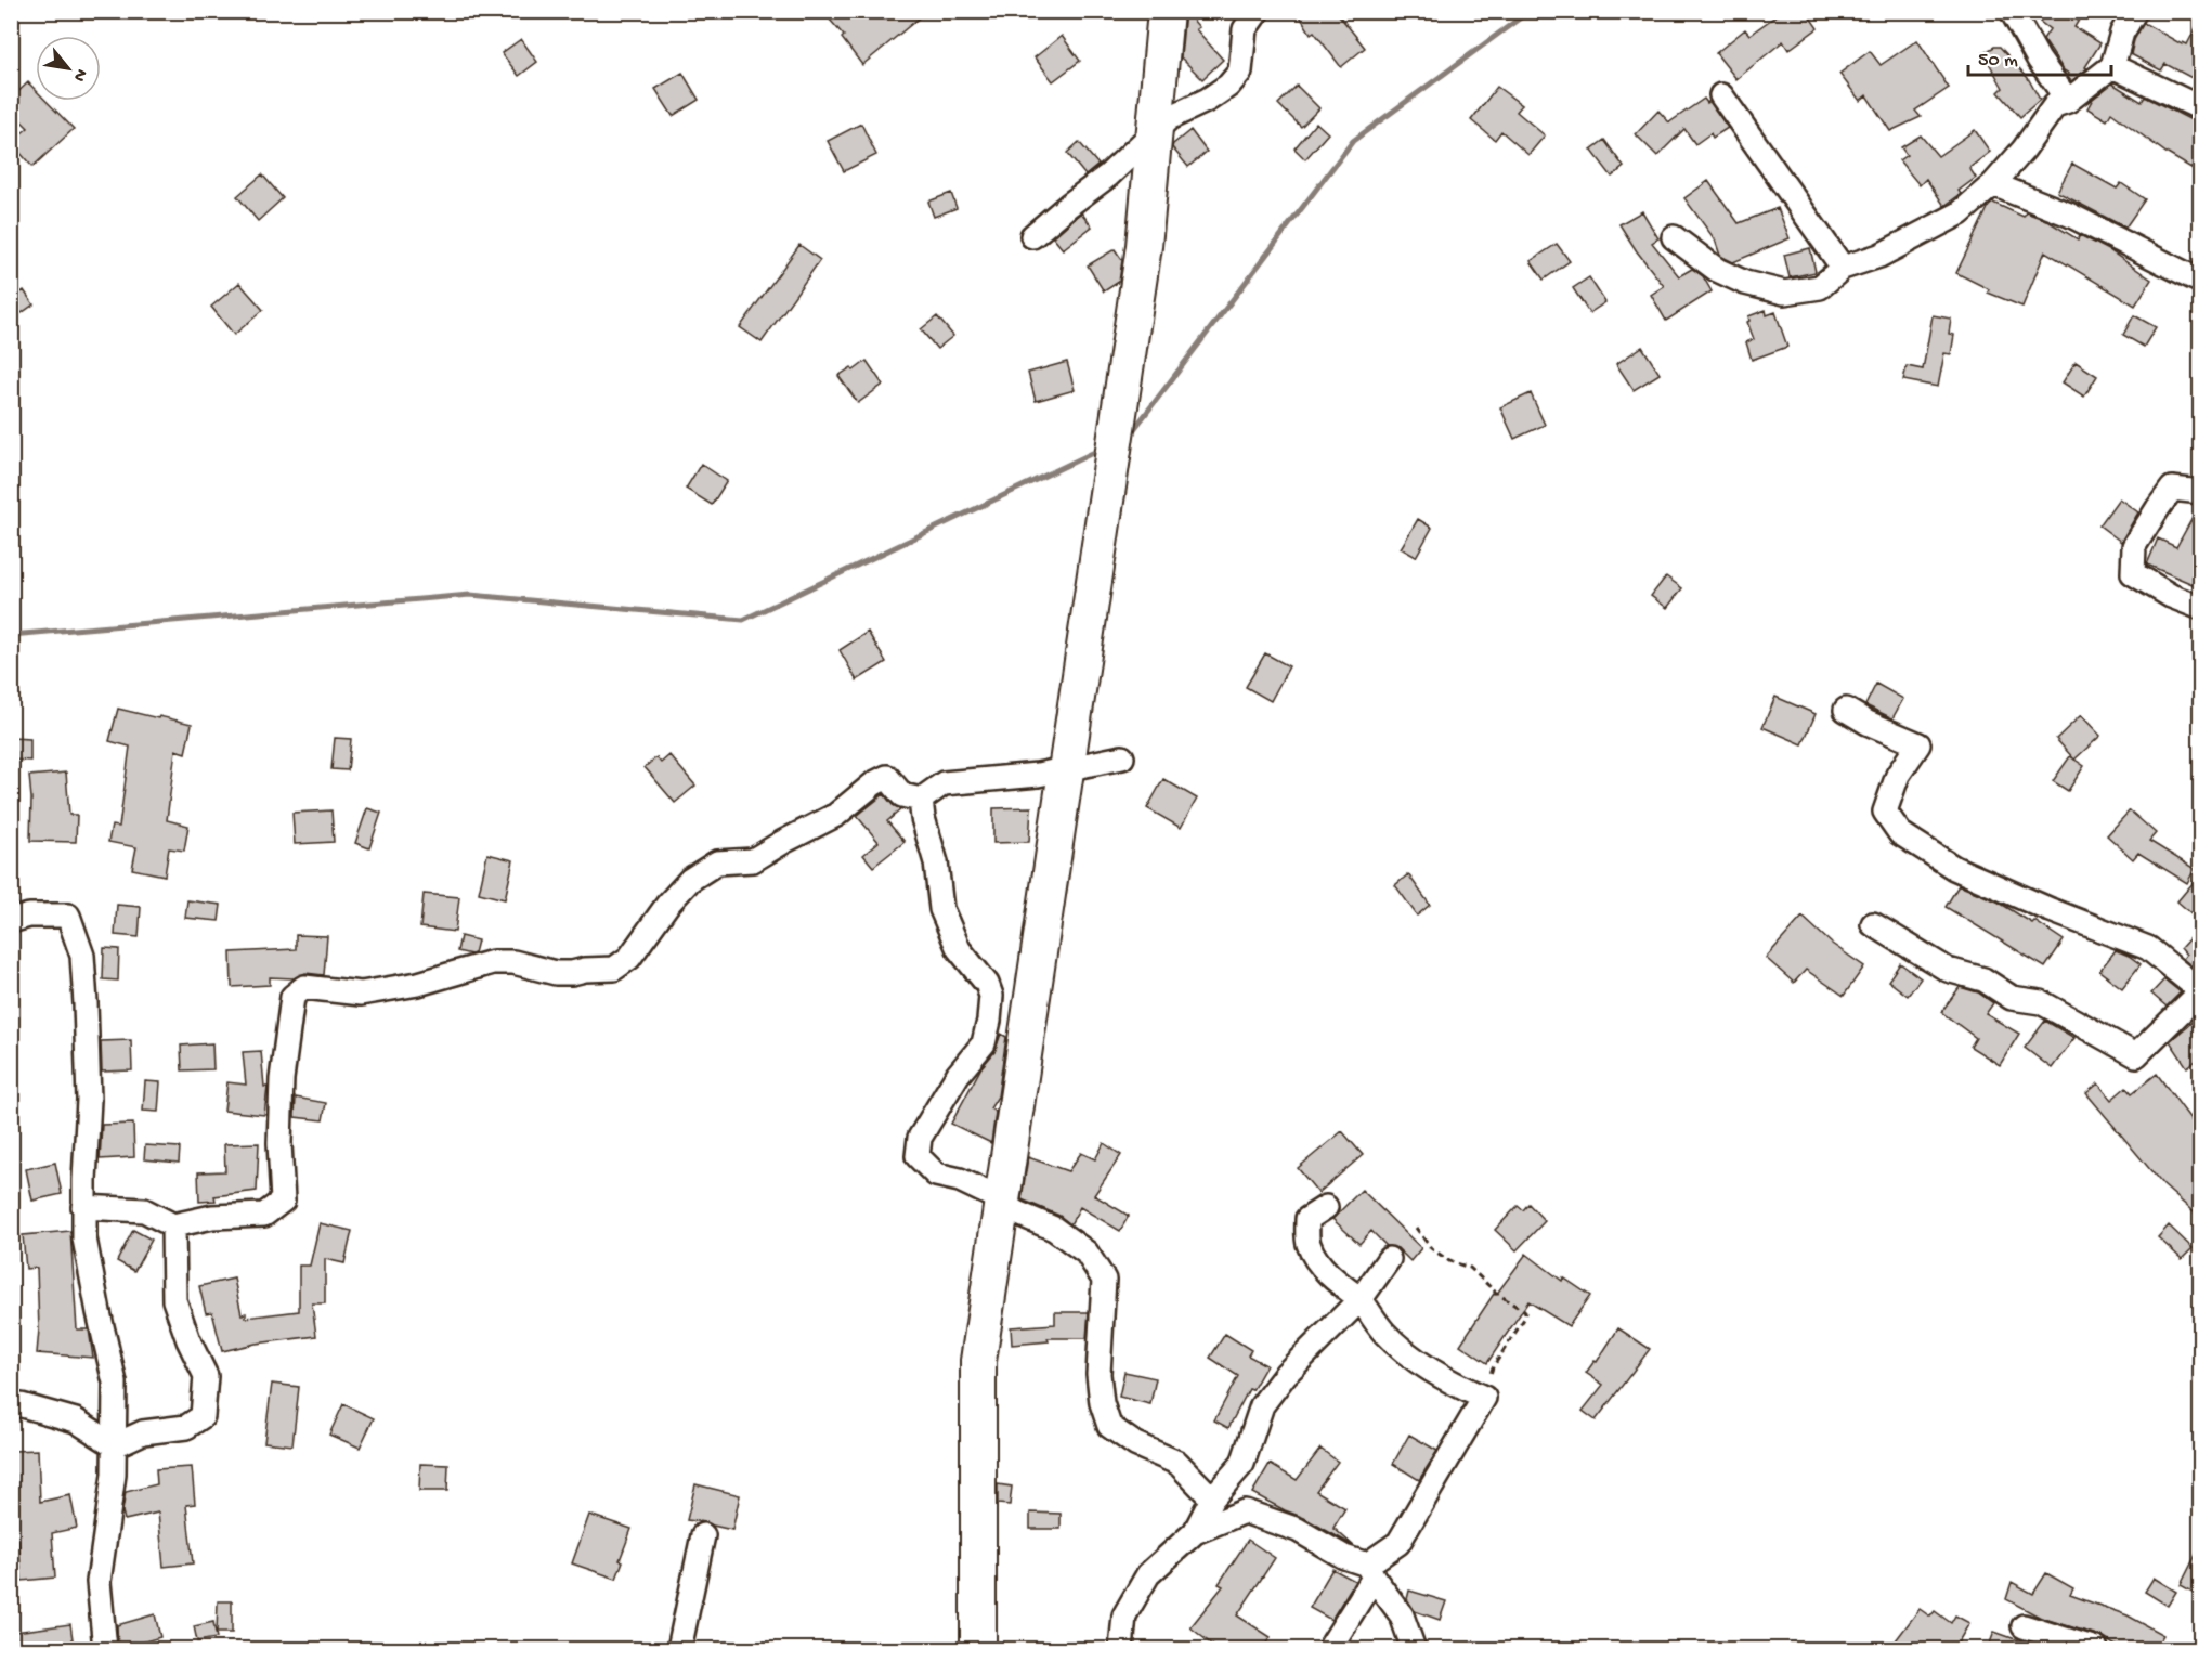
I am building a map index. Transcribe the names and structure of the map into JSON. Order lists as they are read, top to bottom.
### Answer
{
  "scale_bar": "50 m",
  "north": "bottom right"
}
